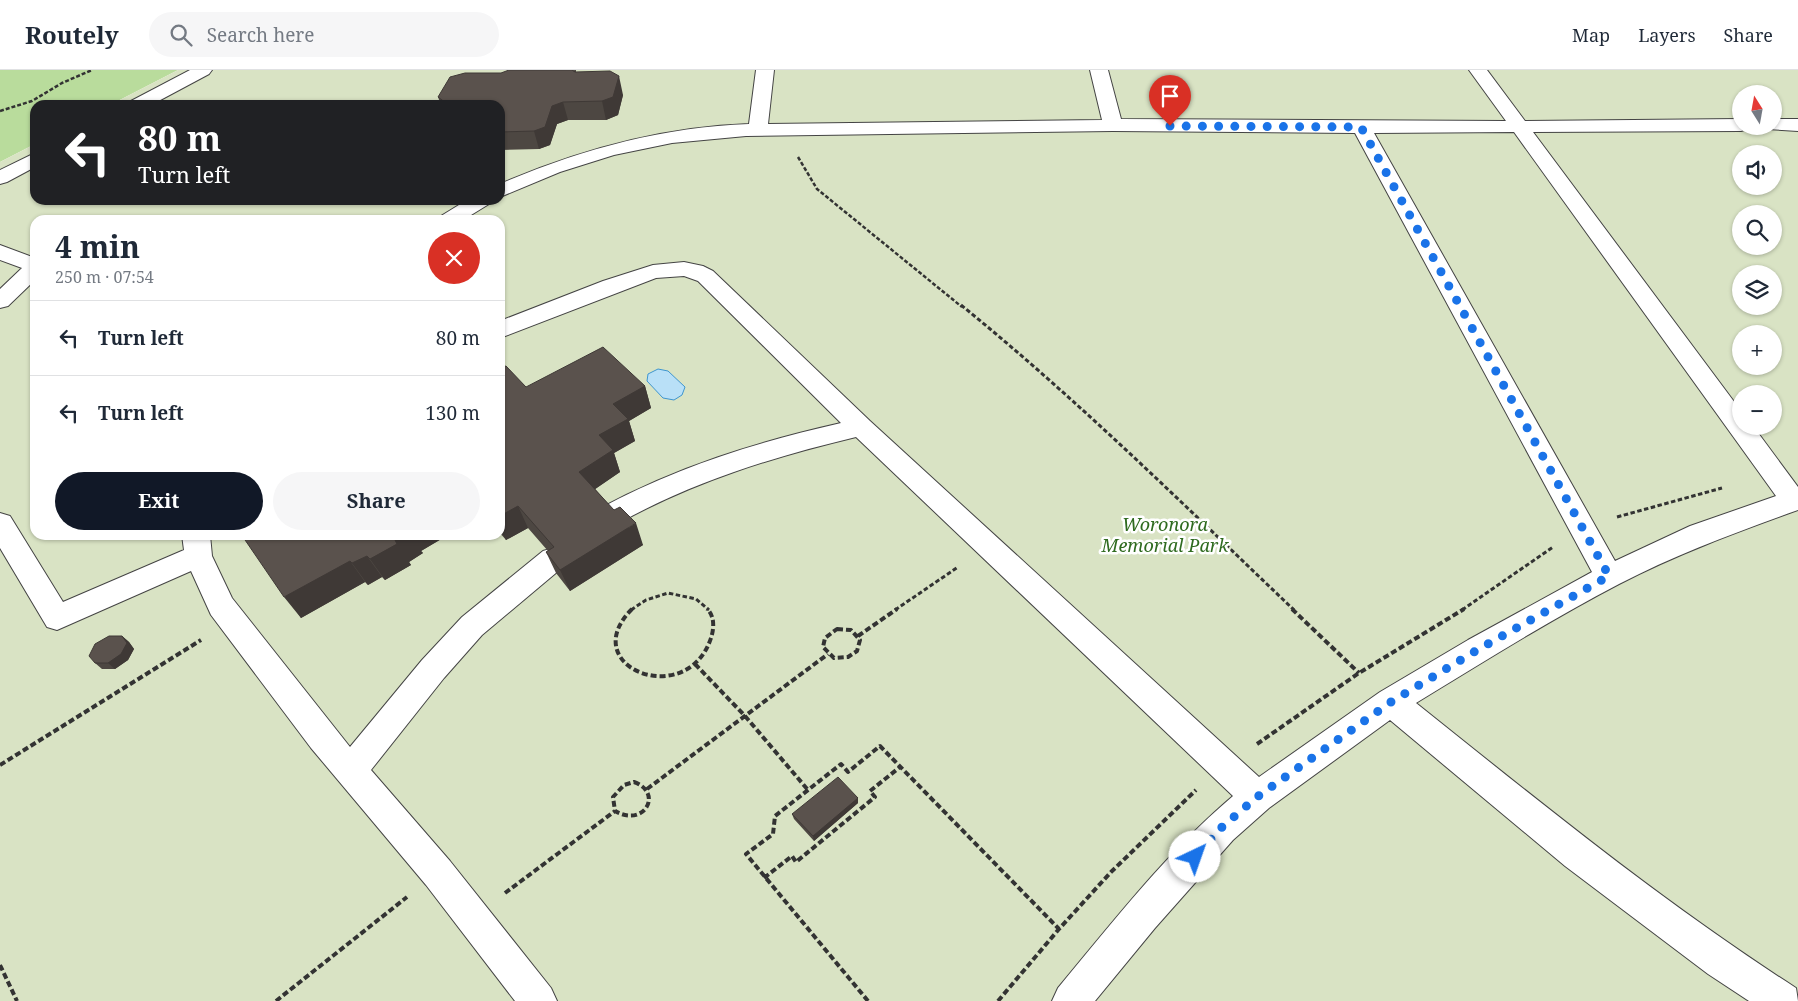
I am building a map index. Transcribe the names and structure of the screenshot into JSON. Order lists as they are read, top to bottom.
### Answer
{
  "parks": ["Woronora Memorial Park"],
  "north": "top",
  "page": {
    "header": "Routely",
    "search": "Search here",
    "nav": ["Map", "Layers", "Share"],
    "map_buttons": ["+", "−"],
    "turn": ["80 m", "Turn left"],
    "heading": ["4 min", "250 m · 07:54"],
    "list": [
      {
        "name": "Turn left",
        "value": "80 m"
      },
      {
        "name": "Turn left",
        "value": "130 m"
      }
    ],
    "buttons": ["Exit", "Share"]
  }
}
